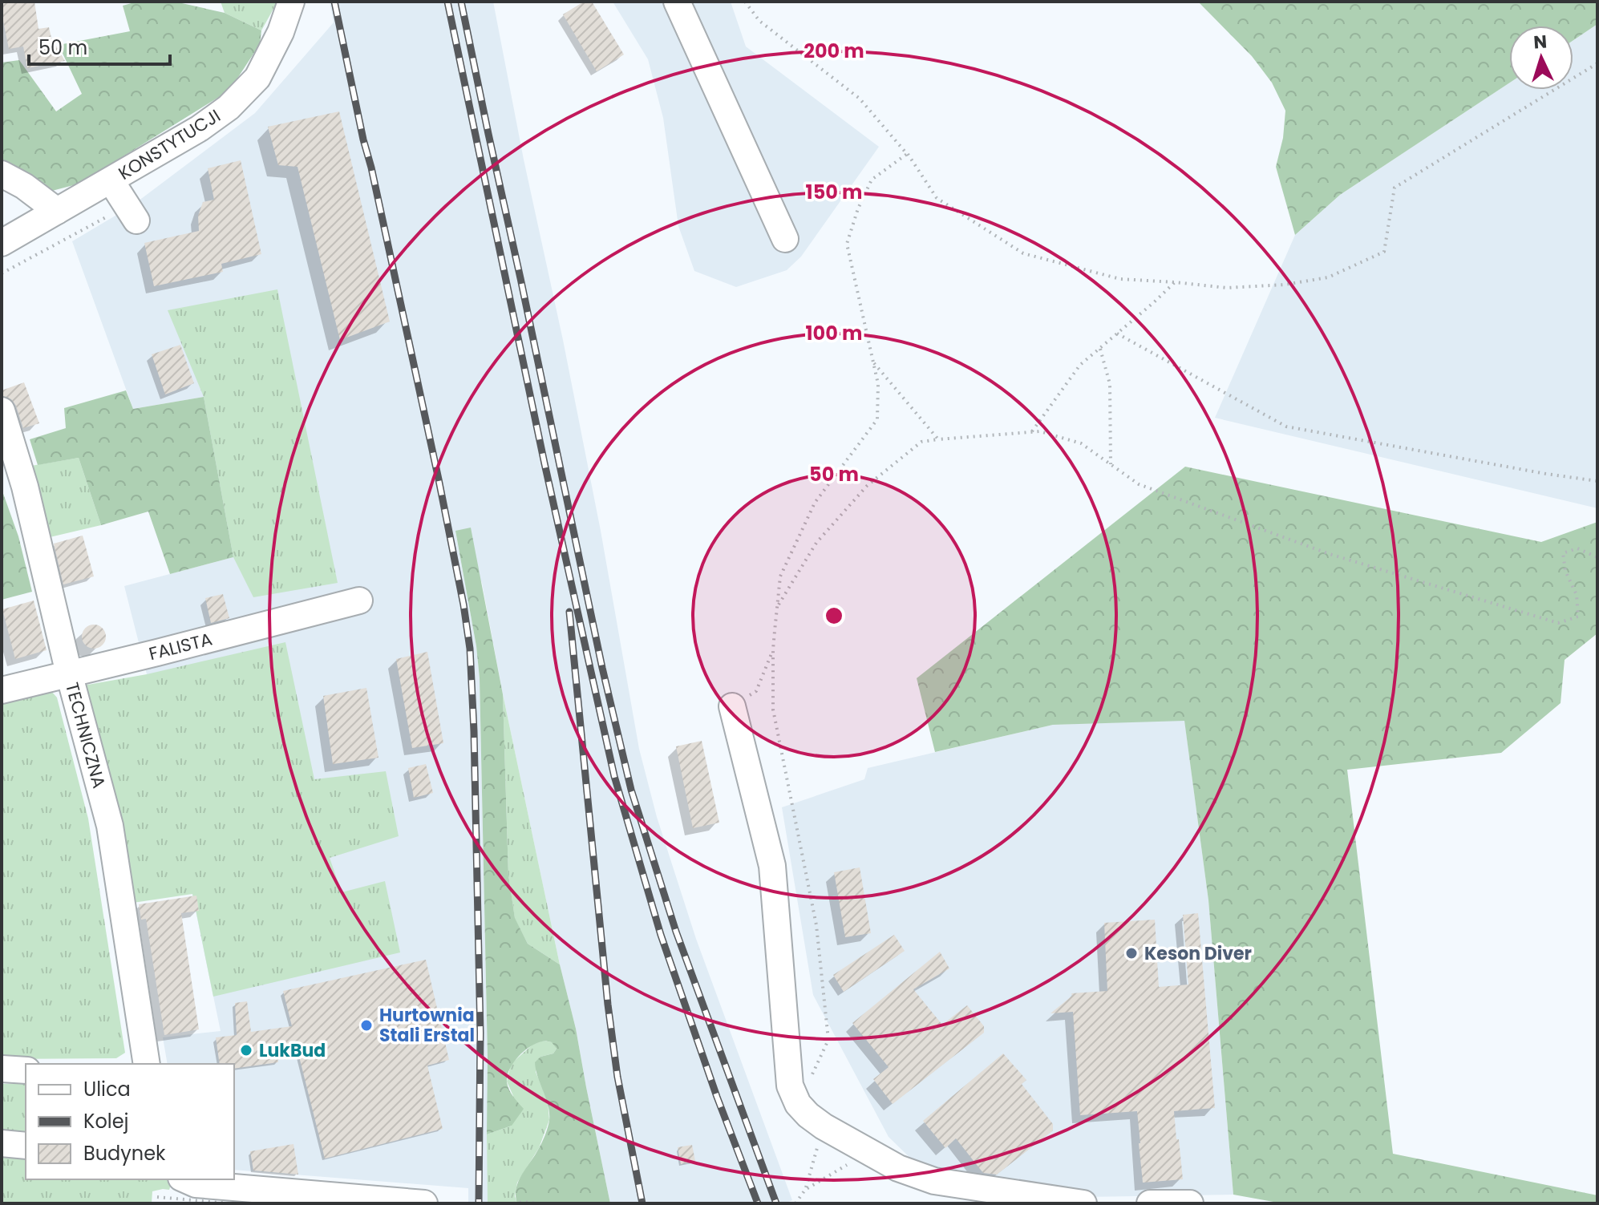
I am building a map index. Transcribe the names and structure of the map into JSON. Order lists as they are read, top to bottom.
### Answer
{
  "streets": {
    "street": ["KONSTYTUCJI", "FALISTA", "TECHNICZNA"]
  },
  "crossings": [
    ["FALISTA", "TECHNICZNA"]
  ],
  "places": ["Keson Diver", "Hurtownia Stali Erstal", "LukBud"],
  "legend": ["Ulica", "Kolej", "Budynek"],
  "scale_bar": "50 m",
  "north": "top",
  "rings": [
    "200 m",
    "150 m",
    "100 m",
    "50 m"
  ]
}
